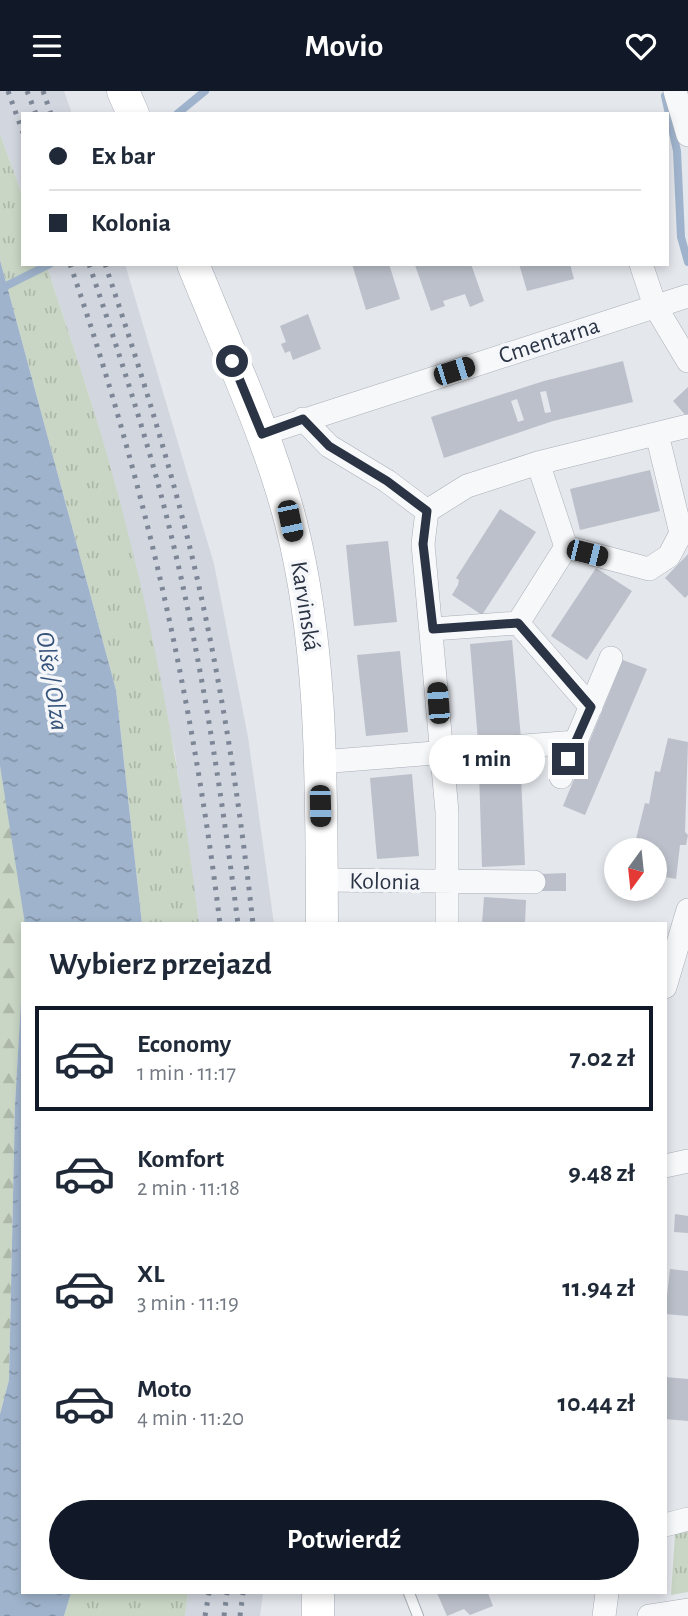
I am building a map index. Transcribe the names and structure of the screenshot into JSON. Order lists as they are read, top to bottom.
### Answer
{
  "streets": {
    "main road": ["Karvinská"],
    "street": ["Cmentarna", "Kolonia"]
  },
  "crossings": [
    ["Cmentarna", "Karvinská"],
    ["Karvinská", "Kolonia"]
  ],
  "water": ["Olše / Olza"],
  "north": "bottom",
  "page": {
    "header": "Movio",
    "banner": ["Ex bar", "Kolonia"],
    "bubble": "1 min",
    "heading": "Wybierz przejazd",
    "list": [
      {
        "name": "Economy",
        "note": "1 min · 11:17",
        "value": "7.02 zł"
      },
      {
        "name": "Komfort",
        "note": "2 min · 11:18",
        "value": "9.48 zł"
      },
      {
        "name": "XL",
        "note": "3 min · 11:19",
        "value": "11.94 zł"
      },
      {
        "name": "Moto",
        "note": "4 min · 11:20",
        "value": "10.44 zł"
      }
    ],
    "buttons": "Potwierdź"
  }
}
